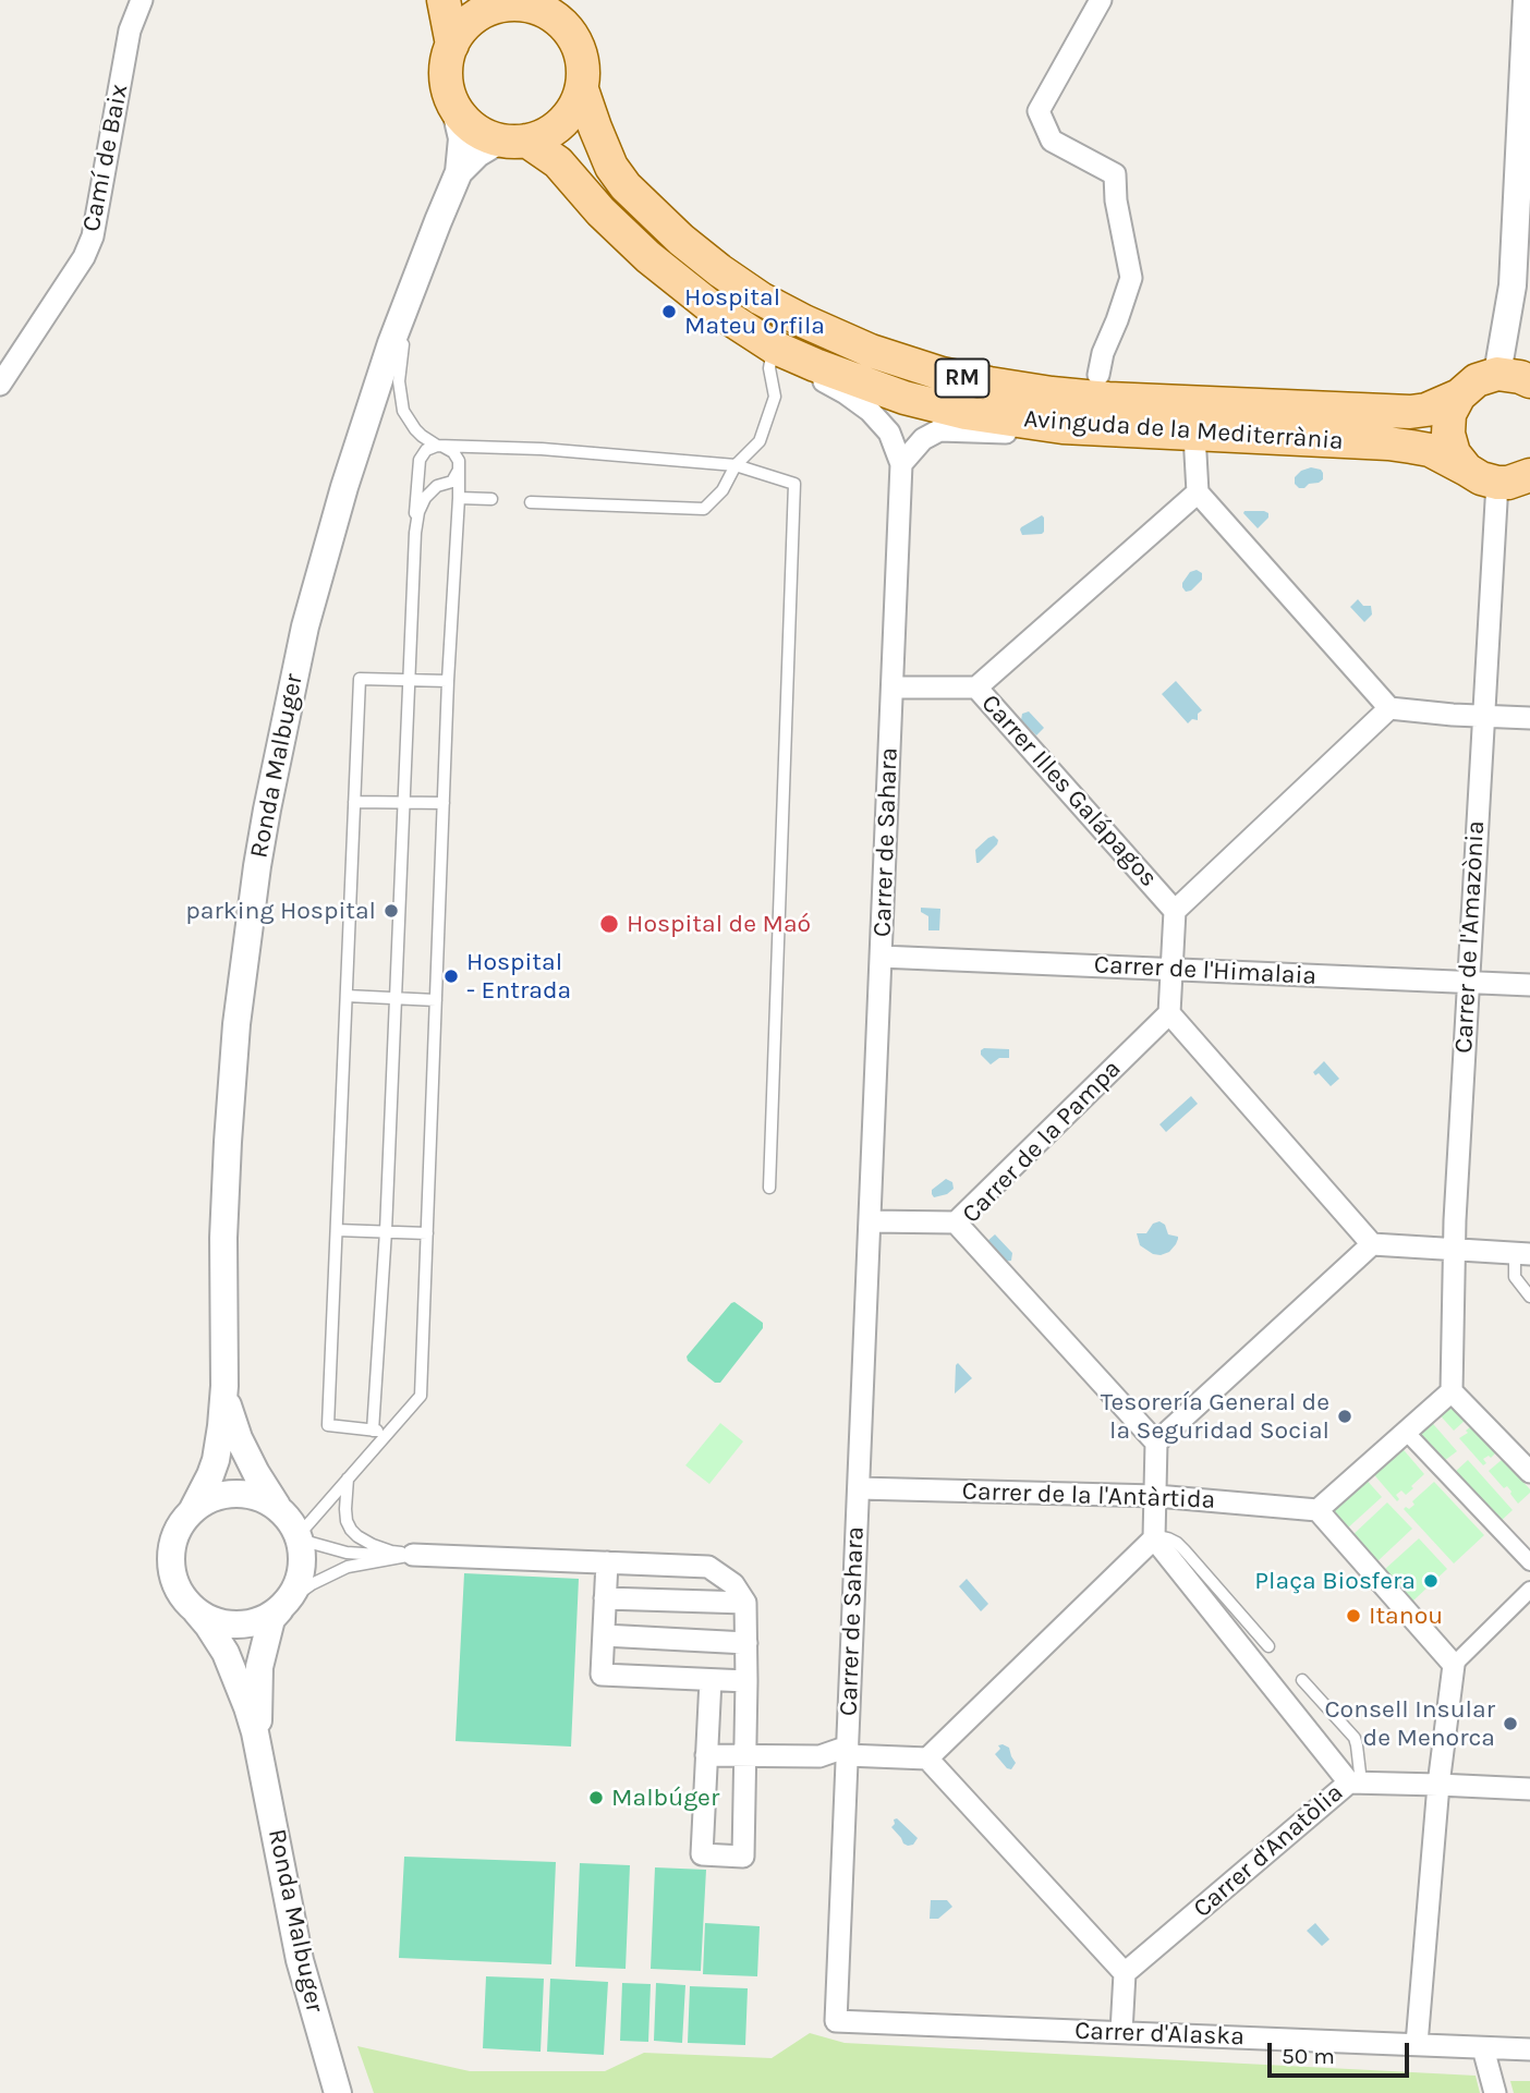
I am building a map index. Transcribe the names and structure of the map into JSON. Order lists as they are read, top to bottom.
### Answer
{
  "streets": {
    "main road": ["RM", "Avinguda de la Mediterrània"],
    "street": [
      "Camí de Baix",
      "Ronda Malbuger",
      "Carrer Illes Galápagos",
      "Carrer de Sahara",
      "Carrer de l'Amazònia",
      "Carrer de l'Himalaia",
      "Carrer de la Pampa",
      "Carrer de la l'Antàrtida",
      "Carrer d'Anatòlia",
      "Carrer d'Alaska"
    ]
  },
  "crossings": [
    ["RM", "Avinguda de la Mediterrània"],
    ["RM", "Ronda Malbuger"],
    ["RM", "Carrer de l'Amazònia"],
    ["Avinguda de la Mediterrània", "Ronda Malbuger"],
    ["Avinguda de la Mediterrània", "Carrer de Sahara"],
    ["Carrer Illes Galápagos", "Carrer de l'Himalaia"],
    ["Carrer de Sahara", "Carrer de l'Himalaia"],
    ["Carrer de Sahara", "Carrer de la l'Antàrtida"],
    ["Carrer de Sahara", "Carrer d'Alaska"],
    ["Carrer de l'Amazònia", "Carrer de l'Himalaia"]
  ],
  "places": [
    "Hospital Mateu Orfila",
    "parking Hospital",
    "Hospital de Maó",
    "Hospital - Entrada",
    "Tesorería General de la Seguridad Social",
    "Plaça Biosfera",
    "Itanou",
    "Consell Insular de Menorca",
    "Malbúger"
  ],
  "scale_bar": "50 m"
}
